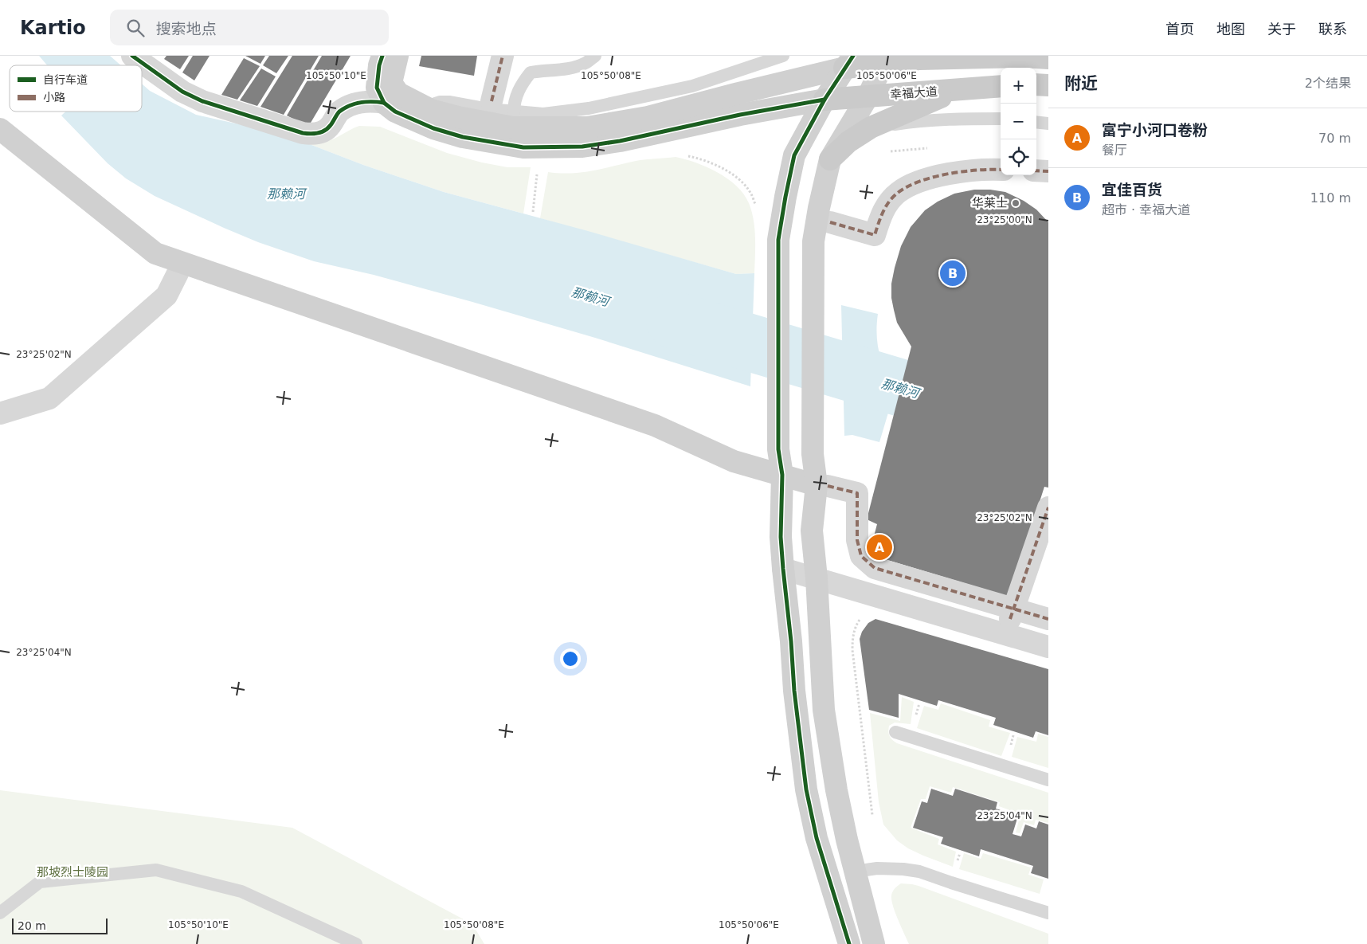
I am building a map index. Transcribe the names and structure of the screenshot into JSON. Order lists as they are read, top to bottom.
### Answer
{
  "streets": {
    "main road": ["幸福大道"]
  },
  "water": ["那赖河"],
  "parks": ["那坡烈士陵园"],
  "places": ["华莱士"],
  "legend": ["自行车道", "小路"],
  "scale_bar": "20 m",
  "page": {
    "header": "Kartio",
    "search": "搜索地点",
    "nav": [
      "首页",
      "地图",
      "关于",
      "联系"
    ],
    "heading": ["附近", "2个结果"],
    "map_buttons": ["+", "−"],
    "list": [
      {
        "mark": "A",
        "name": "富宁小河口卷粉",
        "note": "餐厅",
        "value": "70 m"
      },
      {
        "mark": "B",
        "name": "宜佳百货",
        "note": "超市 · 幸福大道",
        "value": "110 m"
      }
    ],
    "pins": ["B", "A"],
    "scale": "20 m"
  },
  "coordinates": [
    "105°50'10\"E",
    "105°50'08\"E",
    "105°50'06\"E",
    "23°25'00\"N",
    "23°25'02\"N",
    "23°25'04\"N"
  ]
}
